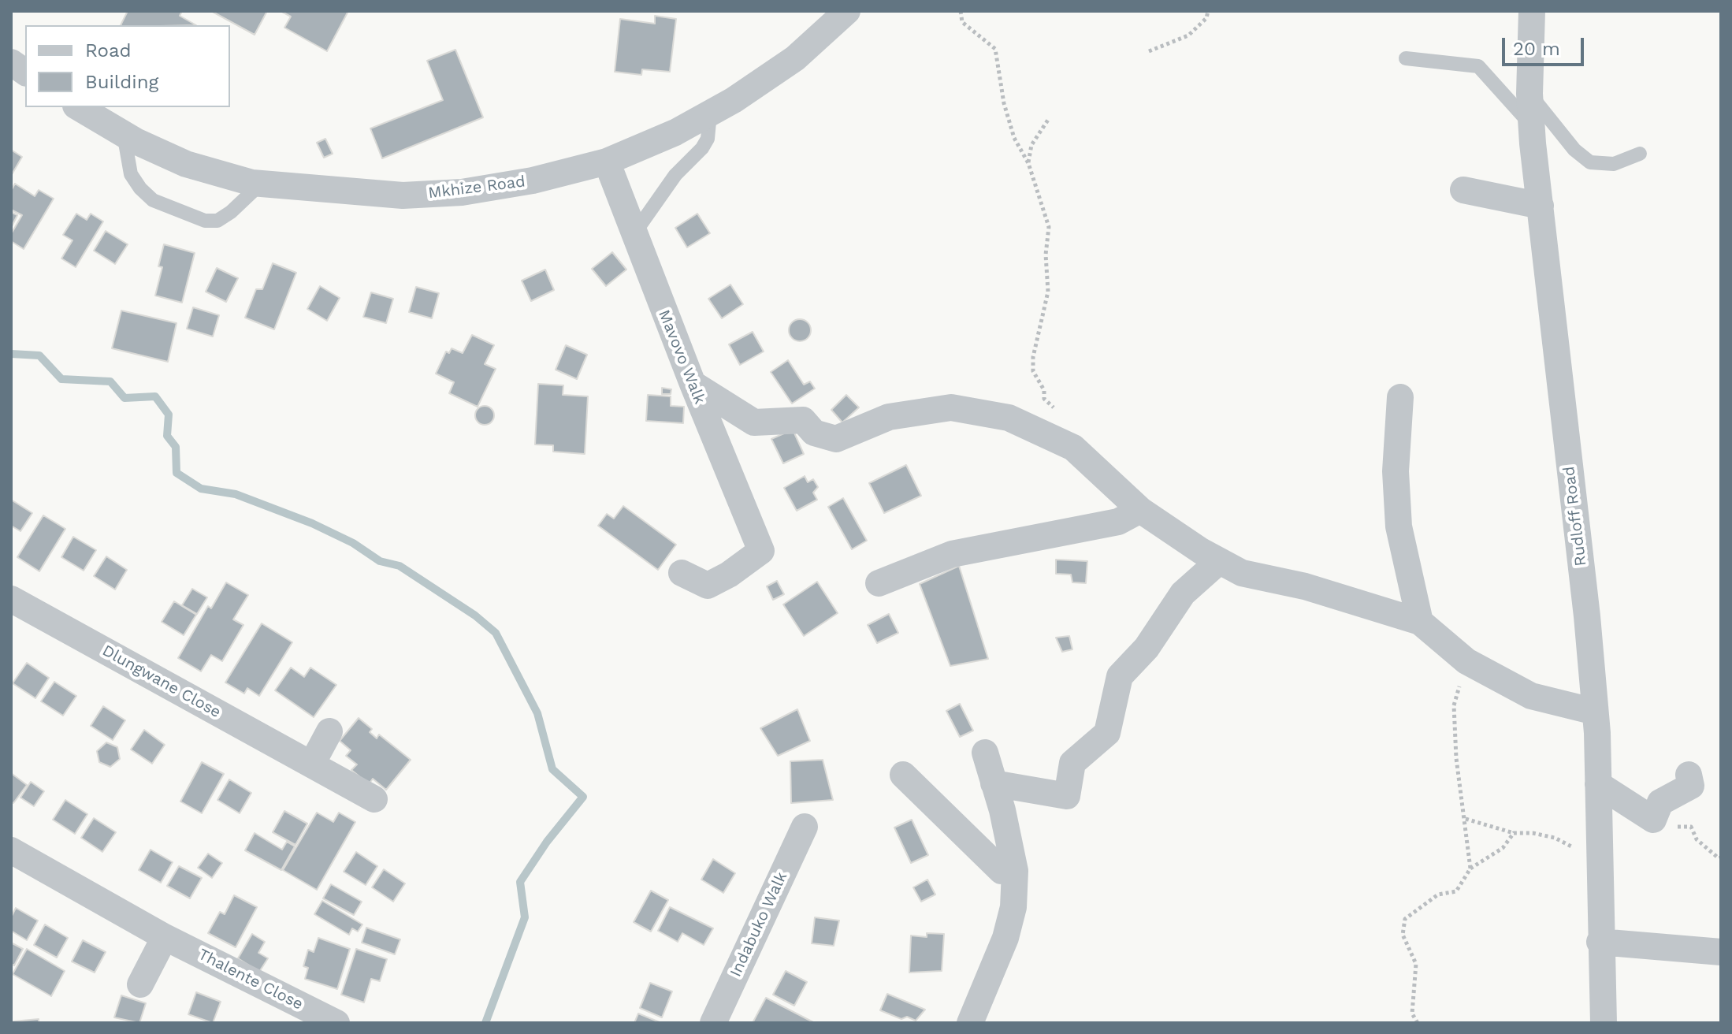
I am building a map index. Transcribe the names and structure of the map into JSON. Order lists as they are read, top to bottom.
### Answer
{
  "streets": {
    "street": [
      "Mkhize Road",
      "Mavovo Walk",
      "Rudloff Road",
      "Dlungwane Close",
      "Indabuko Walk",
      "Thalente Close"
    ]
  },
  "crossings": [
    ["Mkhize Road", "Mavovo Walk"]
  ],
  "legend": ["Road", "Building"],
  "scale_bar": "20 m"
}
